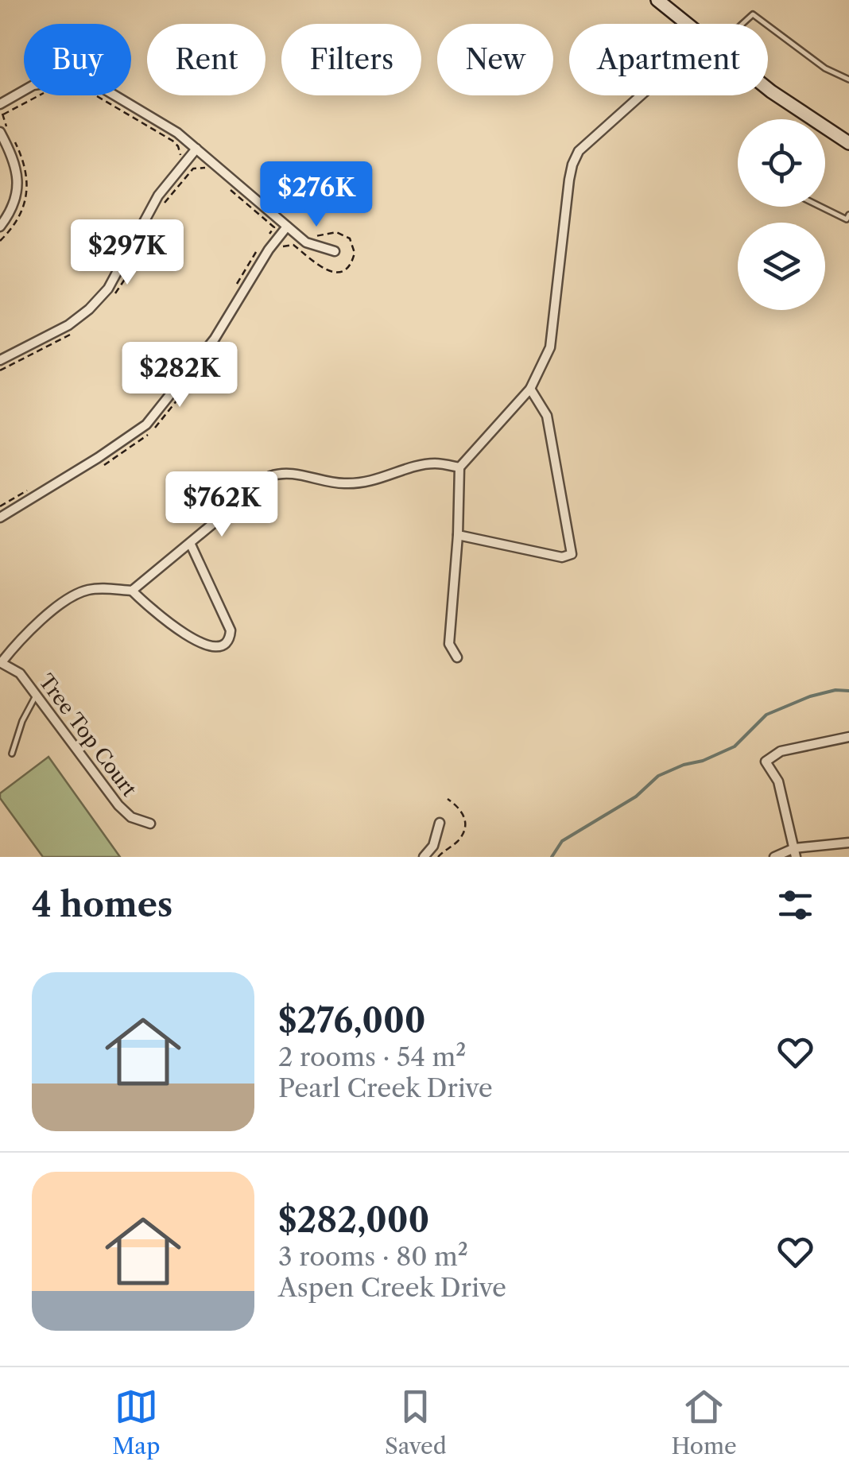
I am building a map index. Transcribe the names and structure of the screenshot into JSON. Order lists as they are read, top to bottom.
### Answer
{
  "streets": {
    "street": ["Tree Top Court"]
  },
  "page": {
    "chip": [
      "Buy",
      "Rent",
      "Filters",
      "New",
      "Apartment"
    ],
    "price": [
      "$276K",
      "$297K",
      "$282K",
      "$762K"
    ],
    "heading": "4 homes",
    "list": [
      {
        "name": "$276,000",
        "note": "2 rooms · 54 m² · Pearl Creek Drive"
      },
      {
        "name": "$282,000",
        "note": "3 rooms · 80 m² · Aspen Creek Drive"
      }
    ],
    "tabs": ["Map", "Saved", "Home"]
  }
}
